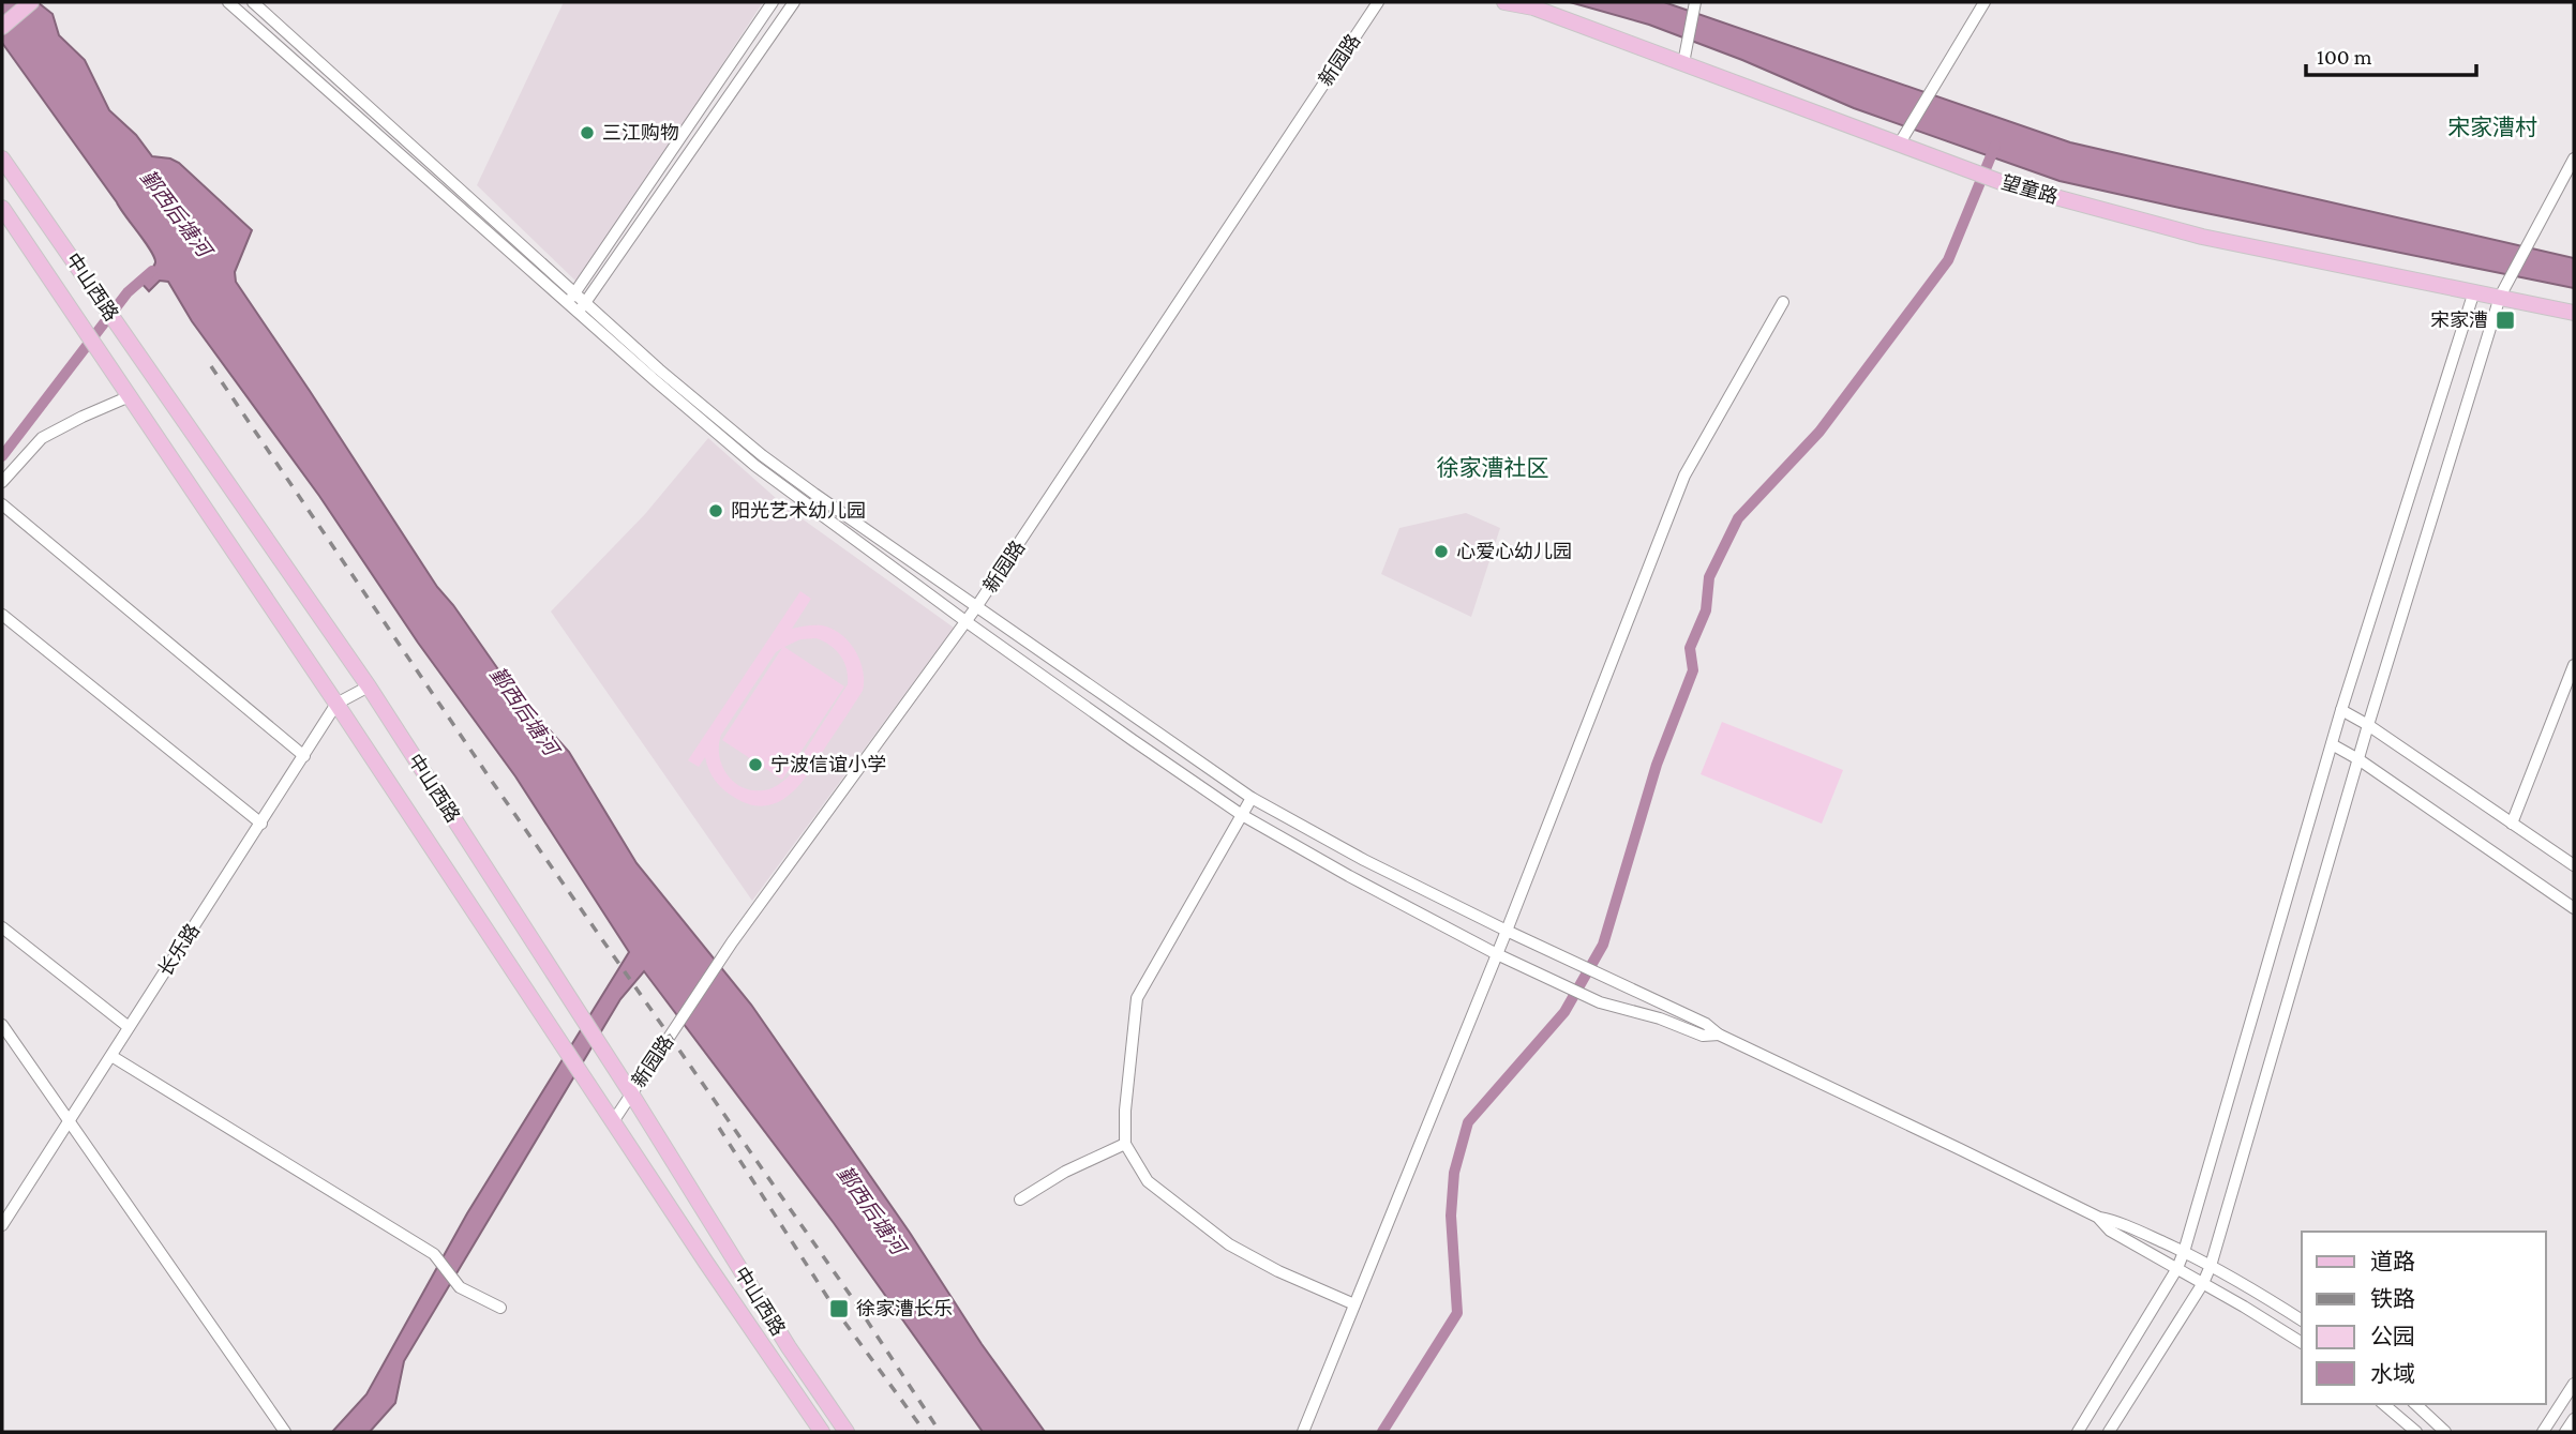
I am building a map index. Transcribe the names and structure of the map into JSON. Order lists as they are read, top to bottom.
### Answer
{
  "streets": {
    "main road": ["望童路", "中山西路"],
    "street": ["新园路", "长乐路"]
  },
  "crossings": [
    ["新园路", "中山西路"],
    ["中山西路", "长乐路"]
  ],
  "districts": ["宋家漕村", "徐家漕社区"],
  "water": ["鄞西后塘河"],
  "places": {
    "other": [
      "三江购物",
      "阳光艺术幼儿园",
      "心爱心幼儿园",
      "宁波信谊小学"
    ],
    "transit": ["宋家漕", "徐家漕长乐"]
  },
  "legend": [
    "道路",
    "铁路",
    "公园",
    "水域"
  ],
  "scale_bar": "100 m"
}
